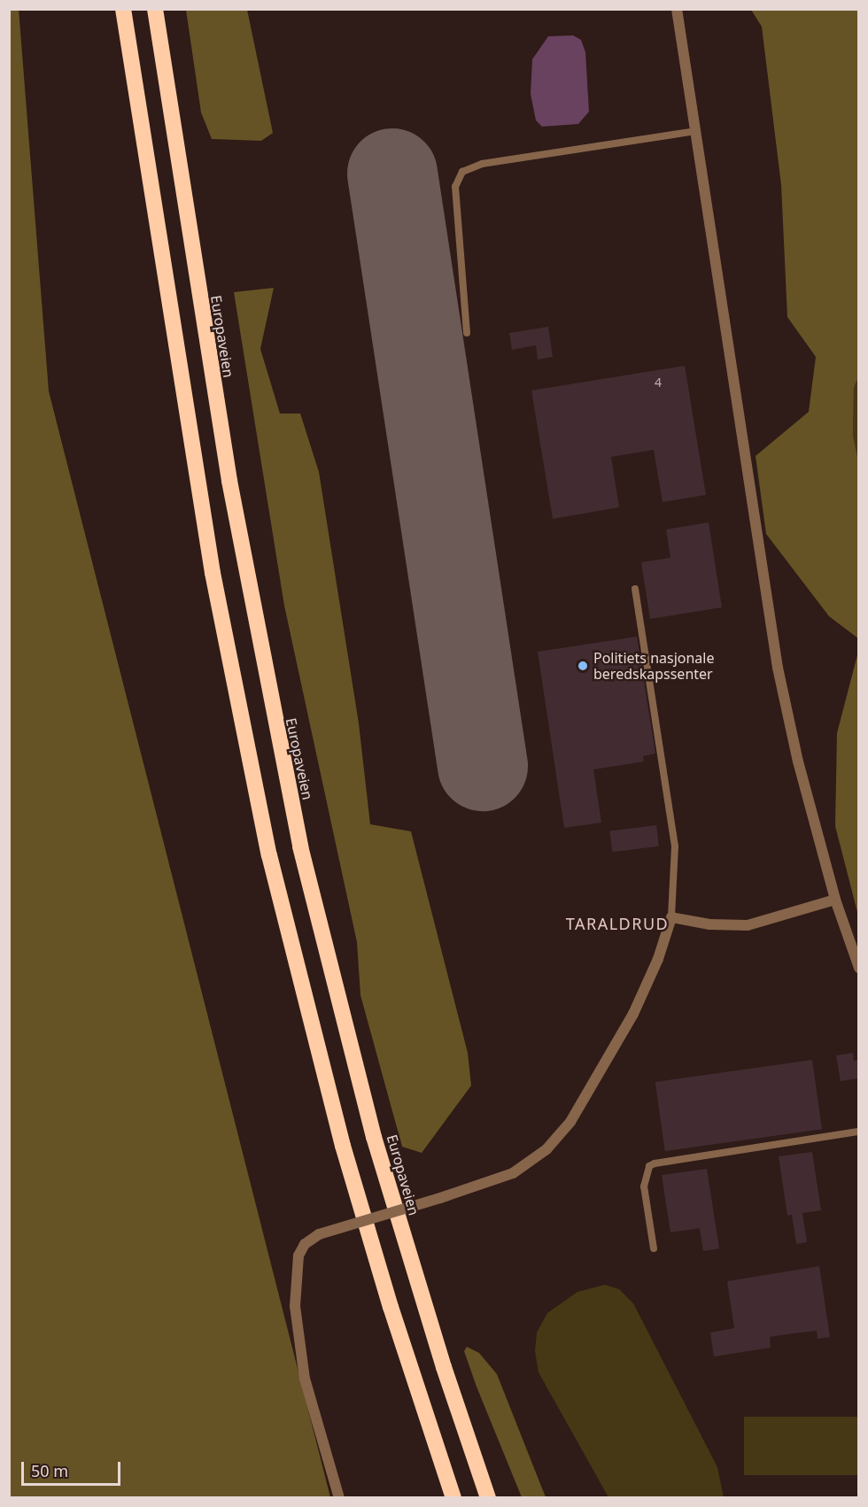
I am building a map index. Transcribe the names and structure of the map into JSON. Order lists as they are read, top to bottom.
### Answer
{
  "streets": {
    "highway": ["Europaveien"]
  },
  "districts": ["TARALDRUD"],
  "places": ["Politiets nasjonale beredskapssenter"],
  "house_numbers": ["4"],
  "scale_bar": "50 m"
}
